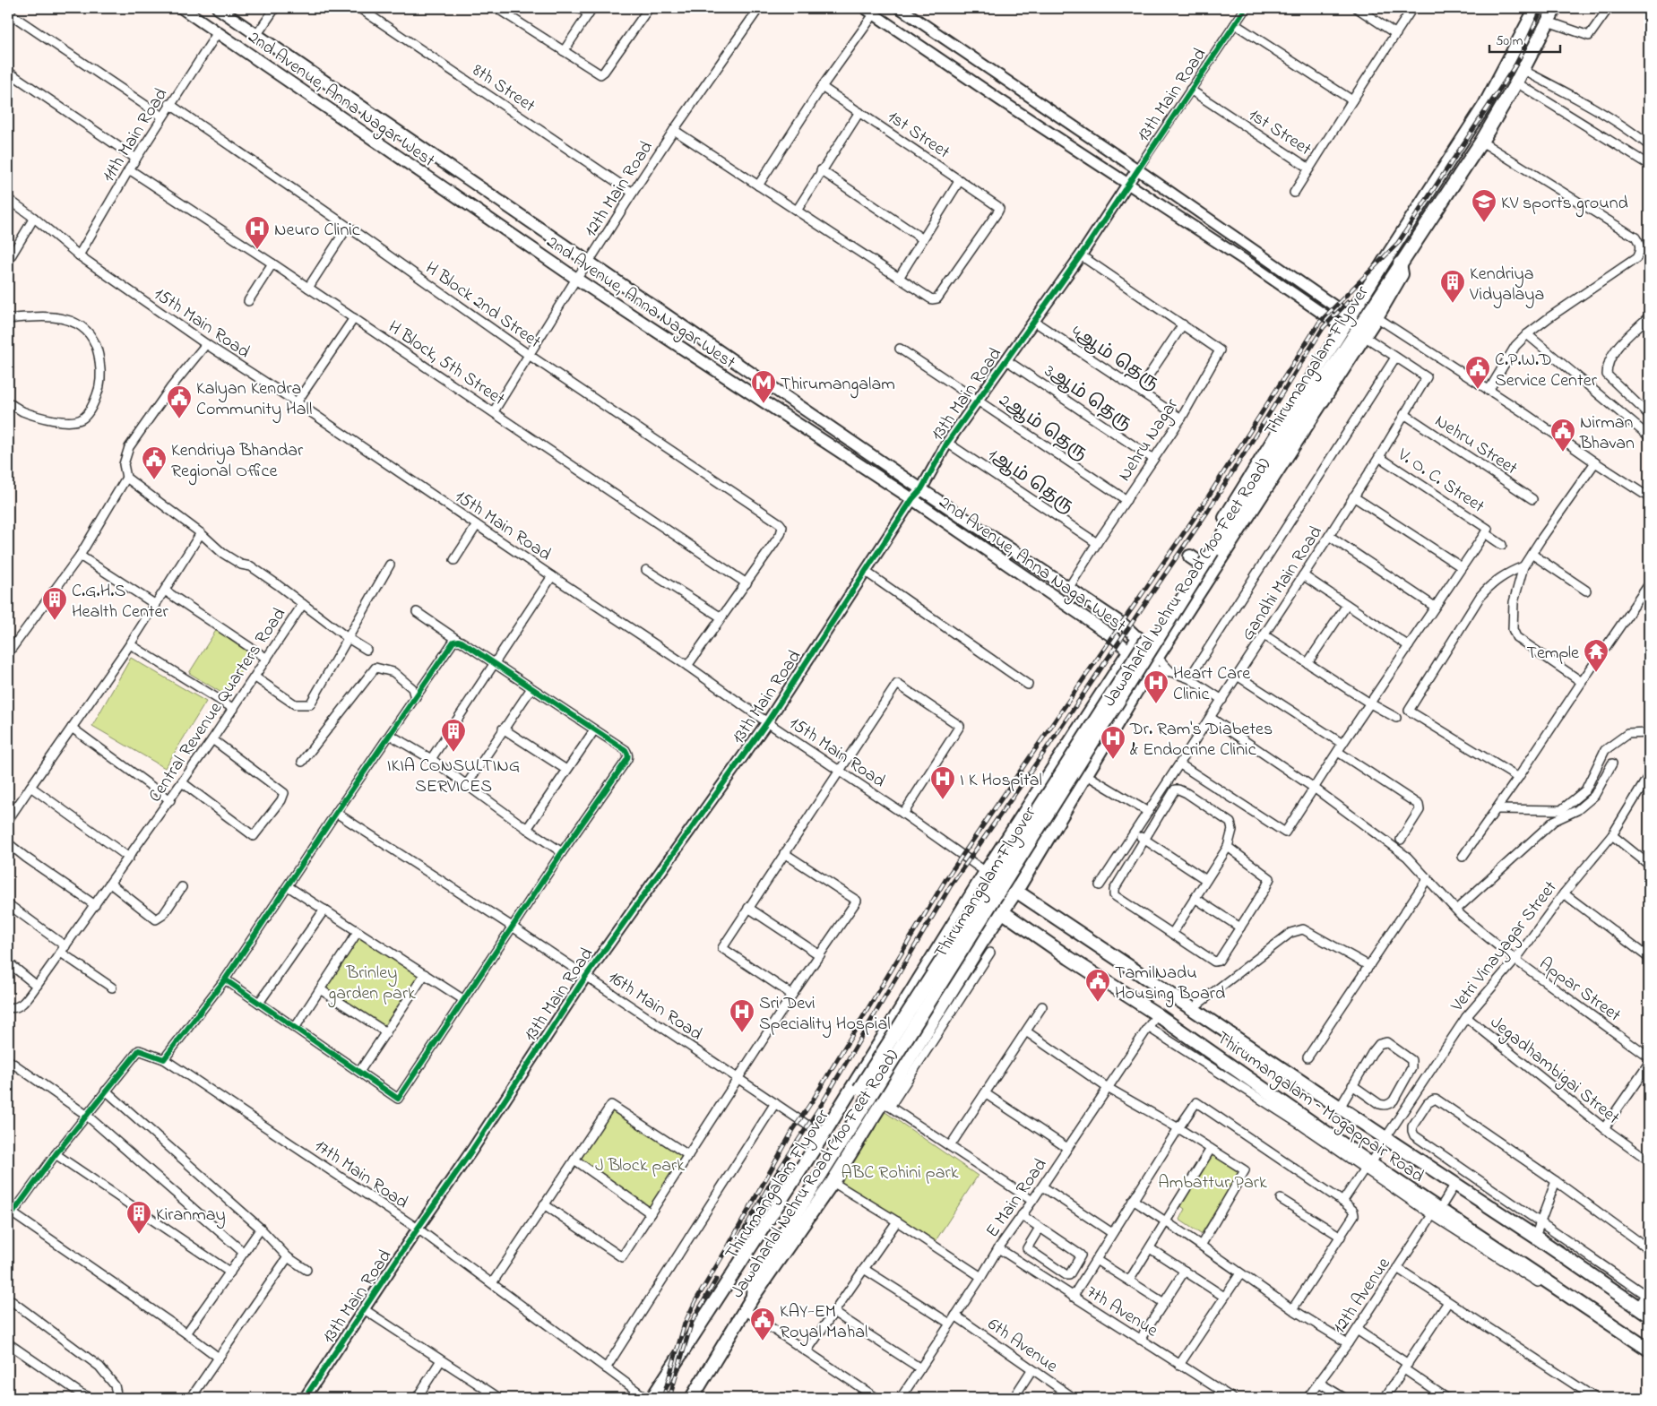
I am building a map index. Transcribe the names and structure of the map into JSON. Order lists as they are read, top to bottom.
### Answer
{
  "streets": {
    "main road": [
      "2nd Avenue, Anna Nagar West",
      "Thirumangalam Flyover",
      "Jawaharlal Nehru Road (100 Feet Road)",
      "Thirumangalam – Mogappair Road"
    ],
    "street": [
      "8th Street",
      "13th Main Road",
      "1st Street",
      "11th Main Road",
      "12th Main Road",
      "H Block 2nd Street",
      "15th Main Road",
      "4ஆம் தெரு",
      "H Block, 5th Street",
      "3ஆம் தெரு",
      "2ஆம் தெரு",
      "Nehru Nagar",
      "Nehru Street",
      "1ஆம் தெரு",
      "V. O. C. Street",
      "Gandhi Main Road",
      "Central Revenue Quarters Road",
      "Vetri Vinayagar Street",
      "Appar Street",
      "16th Main Road",
      "Jegadhambigai Street",
      "17th Main Road",
      "E Main Road",
      "12th Avenue",
      "7th Avenue",
      "6th Avenue"
    ]
  },
  "crossings": [
    ["8th Street", "12th Main Road"],
    ["13th Main Road", "2nd Avenue, Anna Nagar West"],
    ["13th Main Road", "1st Street"],
    ["13th Main Road", "15th Main Road"],
    ["13th Main Road", "4ஆம் தெரு"],
    ["13th Main Road", "3ஆம் தெரு"],
    ["13th Main Road", "2ஆம் தெரு"],
    ["13th Main Road", "1ஆம் தெரு"],
    ["13th Main Road", "16th Main Road"],
    ["13th Main Road", "17th Main Road"],
    ["2nd Avenue, Anna Nagar West", "11th Main Road"],
    ["2nd Avenue, Anna Nagar West", "12th Main Road"],
    ["2nd Avenue, Anna Nagar West", "Nehru Nagar"],
    ["2nd Avenue, Anna Nagar West", "Jawaharlal Nehru Road (100 Feet Road)"],
    ["11th Main Road", "H Block 2nd Street"],
    ["11th Main Road", "15th Main Road"],
    ["11th Main Road", "H Block, 5th Street"],
    ["12th Main Road", "H Block 2nd Street"],
    ["12th Main Road", "H Block, 5th Street"],
    ["H Block 2nd Street", "H Block, 5th Street"],
    ["15th Main Road", "Jawaharlal Nehru Road (100 Feet Road)"],
    ["15th Main Road", "Thirumangalam – Mogappair Road"],
    ["4ஆம் தெரு", "Nehru Nagar"],
    ["Thirumangalam Flyover", "Jawaharlal Nehru Road (100 Feet Road)"],
    ["3ஆம் தெரு", "Nehru Nagar"],
    ["2ஆம் தெரு", "Nehru Nagar"],
    ["Nehru Nagar", "1ஆம் தெரு"],
    ["Nehru Street", "Gandhi Main Road"],
    ["V. O. C. Street", "Gandhi Main Road"],
    ["Jawaharlal Nehru Road (100 Feet Road)", "Gandhi Main Road"],
    ["Jawaharlal Nehru Road (100 Feet Road)", "16th Main Road"],
    ["Jawaharlal Nehru Road (100 Feet Road)", "Thirumangalam – Mogappair Road"],
    ["Gandhi Main Road", "Appar Street"],
    ["Vetri Vinayagar Street", "Appar Street"],
    ["Vetri Vinayagar Street", "Jegadhambigai Street"],
    ["Vetri Vinayagar Street", "Thirumangalam – Mogappair Road"],
    ["Thirumangalam – Mogappair Road", "E Main Road"],
    ["Thirumangalam – Mogappair Road", "12th Avenue"],
    ["E Main Road", "7th Avenue"],
    ["E Main Road", "6th Avenue"]
  ],
  "parks": [
    "Brinley garden park",
    "J Block park",
    "ABC Rohini park",
    "Ambattur Park"
  ],
  "places": {
    "school or university": ["KV sports ground"],
    "hospital": [
      "Neuro Clinic",
      "Heart Care Clinic",
      "Dr. Ram's Diabetes & Endocrine Clinic",
      "I K Hospital",
      "Sri Devi Speciality Hospial"
    ],
    "building": [
      "Kendriya Vidyalaya",
      "C.G.H.S Health Center",
      "IKIA CONSULTING SERVICES",
      "Kiranmay"
    ],
    "public building": [
      "C.P.W.D Service Center",
      "Kalyan Kendra Community Hall",
      "Nirman Bhavan",
      "Kendriya Bhandar Regional Office",
      "TamilNadu Housing Board",
      "KAY-EM Royal Mahal"
    ],
    "metro station": ["Thirumangalam"],
    "temple": ["Temple"]
  },
  "scale_bar": "50 m"
}
